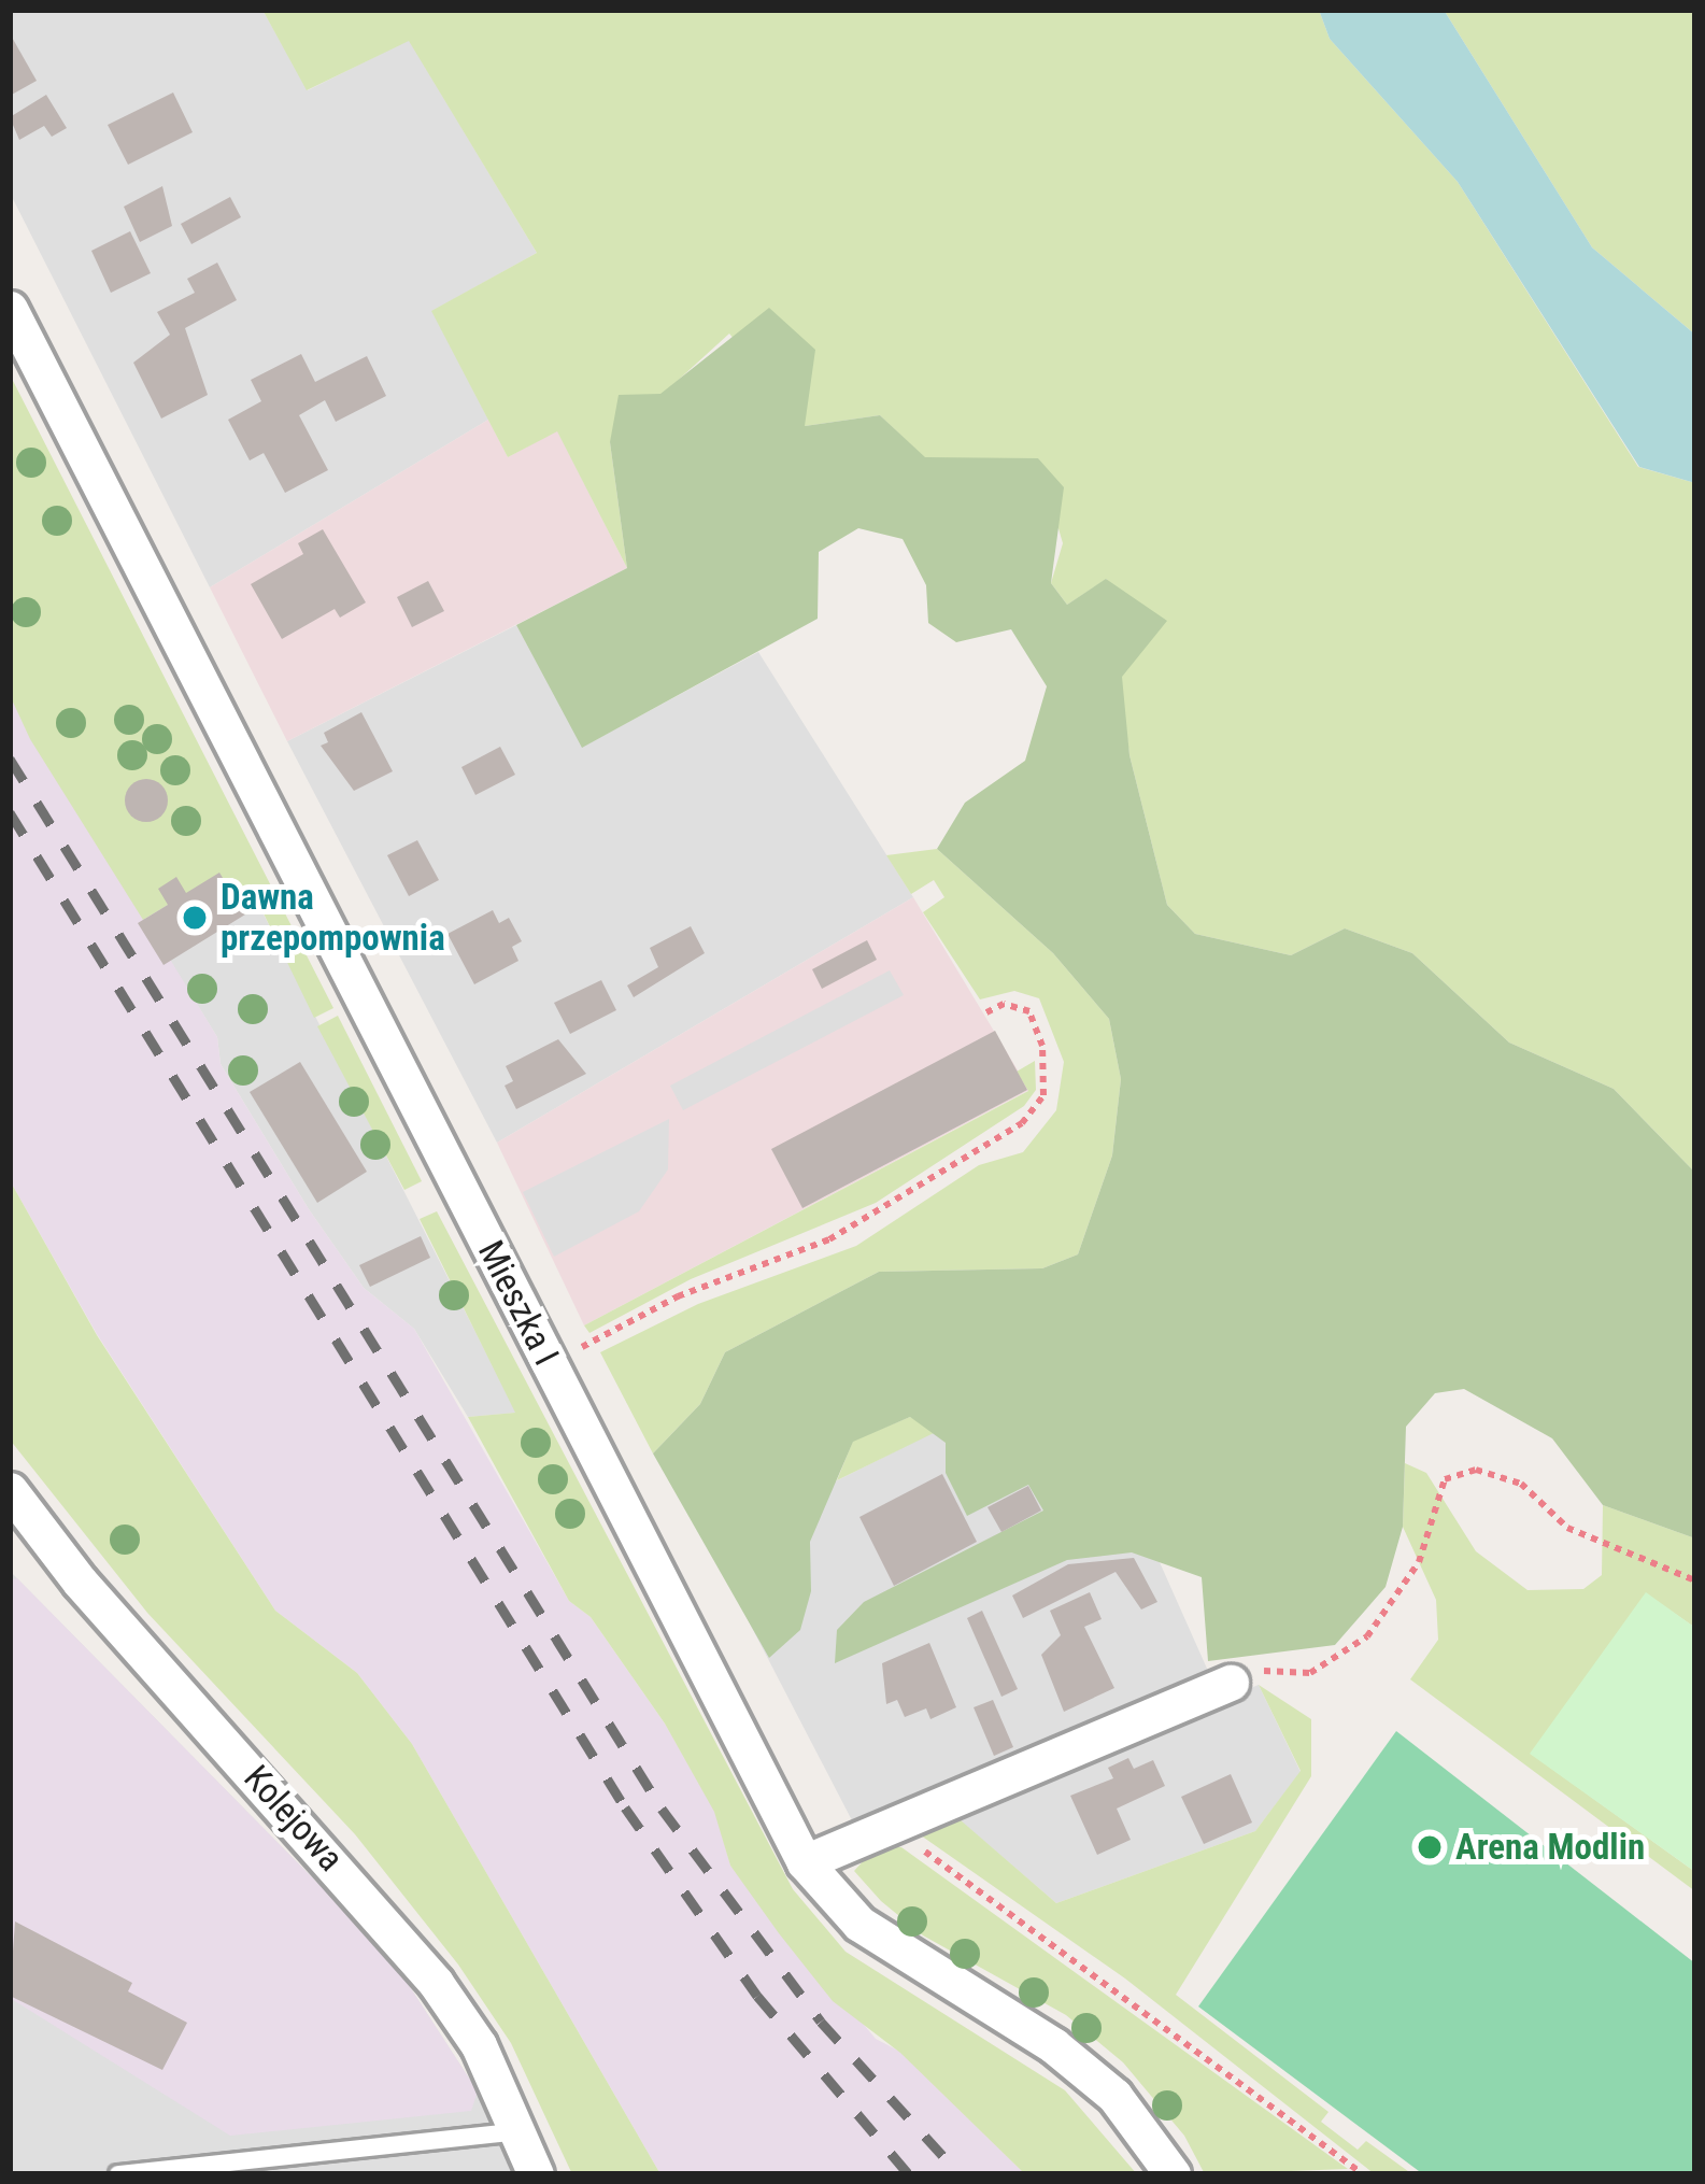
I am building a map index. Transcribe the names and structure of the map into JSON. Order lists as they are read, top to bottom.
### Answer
{
  "streets": {
    "street": ["Mieszka I", "Kolejowa"]
  },
  "places": ["Dawna przepompownia", "Arena Modlin"]
}
